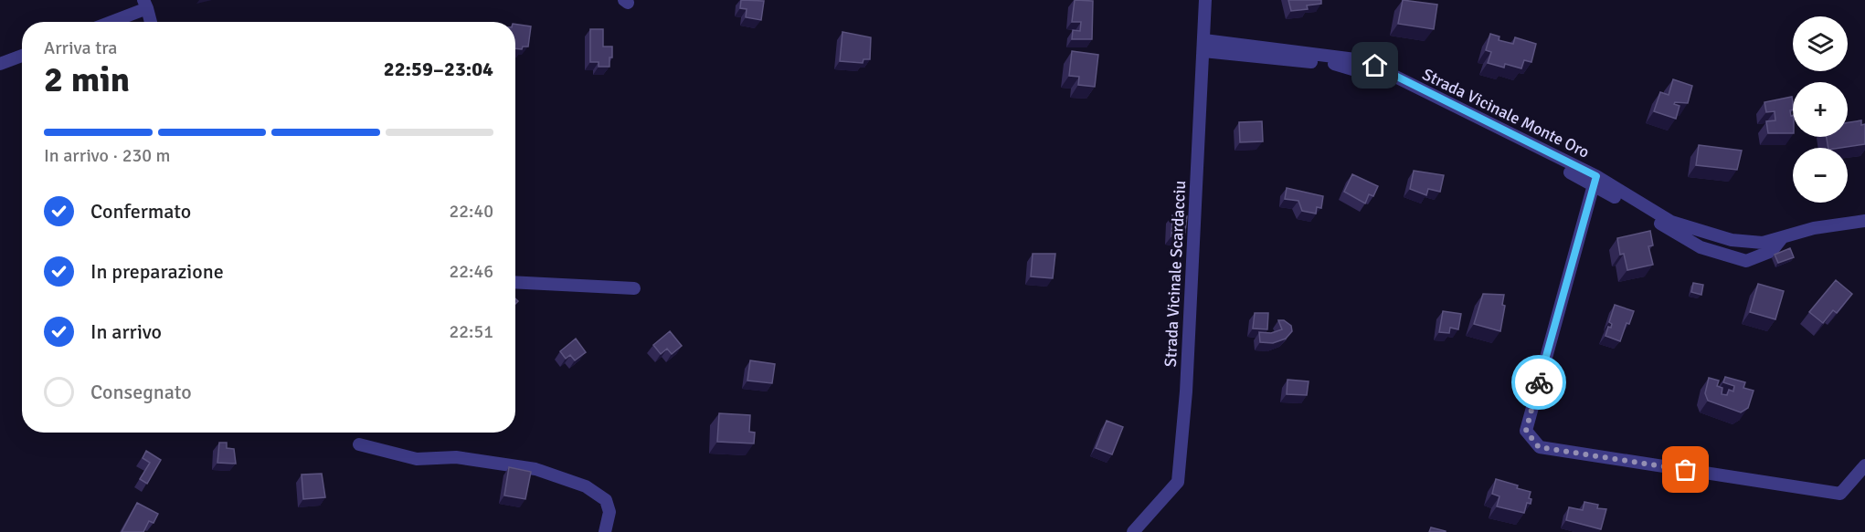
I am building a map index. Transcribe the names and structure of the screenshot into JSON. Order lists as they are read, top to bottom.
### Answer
{
  "streets": {
    "street": ["Strada Vicinale Monte Oro", "Strada Vicinale Scardacciu"]
  },
  "crossings": [
    ["Strada Vicinale Monte Oro", "Strada Vicinale Scardacciu"]
  ],
  "page": {
    "map_buttons": ["+", "−"],
    "heading": ["2 min", "Arriva tra", "22:59–23:04"],
    "bar": "In arrivo · 230 m",
    "list": [
      ["Confermato", "22:40"],
      ["In preparazione", "22:46"],
      ["In arrivo", "22:51"],
      "Consegnato"
    ]
  }
}
